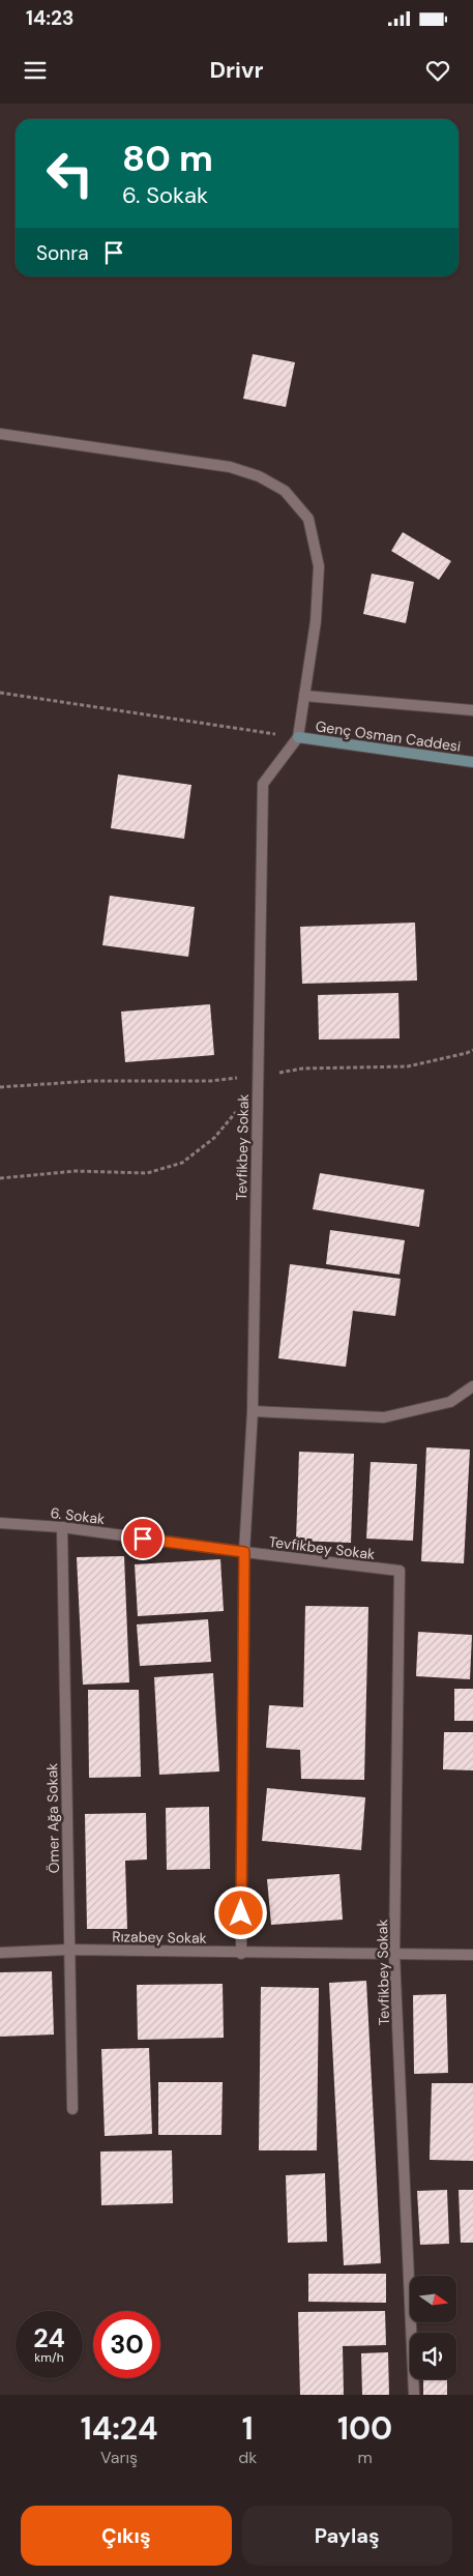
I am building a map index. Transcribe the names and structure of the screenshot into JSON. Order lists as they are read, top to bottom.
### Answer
{
  "streets": {
    "street": [
      "Genç Osman Caddesi",
      "Tevfikbey Sokak",
      "6. Sokak",
      "Ömer Ağa Sokak",
      "Rızabey Sokak"
    ]
  },
  "crossings": [
    ["Genç Osman Caddesi", "Tevfikbey Sokak"],
    ["Tevfikbey Sokak", "6. Sokak"],
    ["Tevfikbey Sokak", "Rızabey Sokak"],
    ["6. Sokak", "Ömer Ağa Sokak"],
    ["Ömer Ağa Sokak", "Rızabey Sokak"]
  ],
  "north": "right",
  "page": {
    "status": "14:23",
    "header": "Drivr",
    "turn": ["80 m", "6. Sokak"],
    "then": "Sonra",
    "speed": "24 km/h",
    "limit": "30",
    "eta": [
      "14:24",
      "Varış",
      "1",
      "dk",
      "100",
      "m"
    ],
    "buttons": ["Çıkış", "Paylaş"]
  }
}
